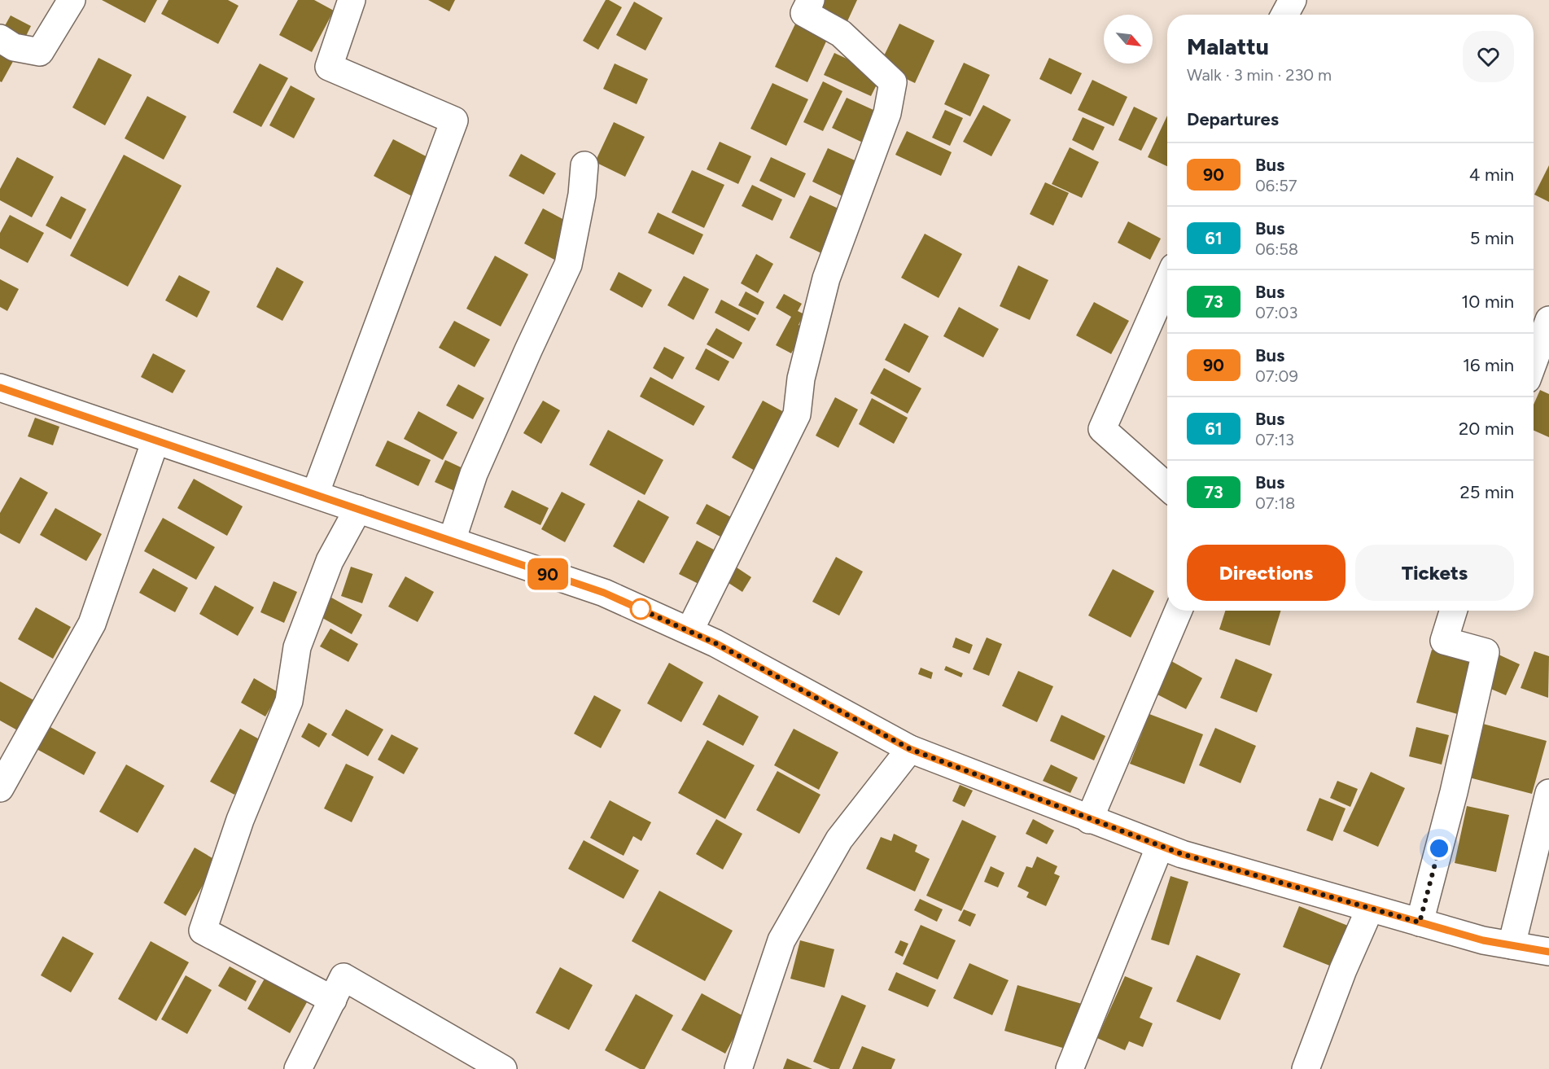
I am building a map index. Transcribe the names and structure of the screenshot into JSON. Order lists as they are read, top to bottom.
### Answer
{
  "lines": ["bus line 90"],
  "north": "bottom right",
  "page": {
    "on_map": "90",
    "heading": [
      ["Malattu", "Walk · 3 min · 230 m"],
      "Departures"
    ],
    "list": [
      {
        "mark": "90",
        "name": "Bus",
        "note": "06:57",
        "value": "4 min"
      },
      {
        "mark": "61",
        "name": "Bus",
        "note": "06:58",
        "value": "5 min"
      },
      {
        "mark": "73",
        "name": "Bus",
        "note": "07:03",
        "value": "10 min"
      },
      {
        "mark": "90",
        "name": "Bus",
        "note": "07:09",
        "value": "16 min"
      },
      {
        "mark": "61",
        "name": "Bus",
        "note": "07:13",
        "value": "20 min"
      },
      {
        "mark": "73",
        "name": "Bus",
        "note": "07:18",
        "value": "25 min"
      }
    ],
    "buttons": ["Directions", "Tickets"]
  }
}
